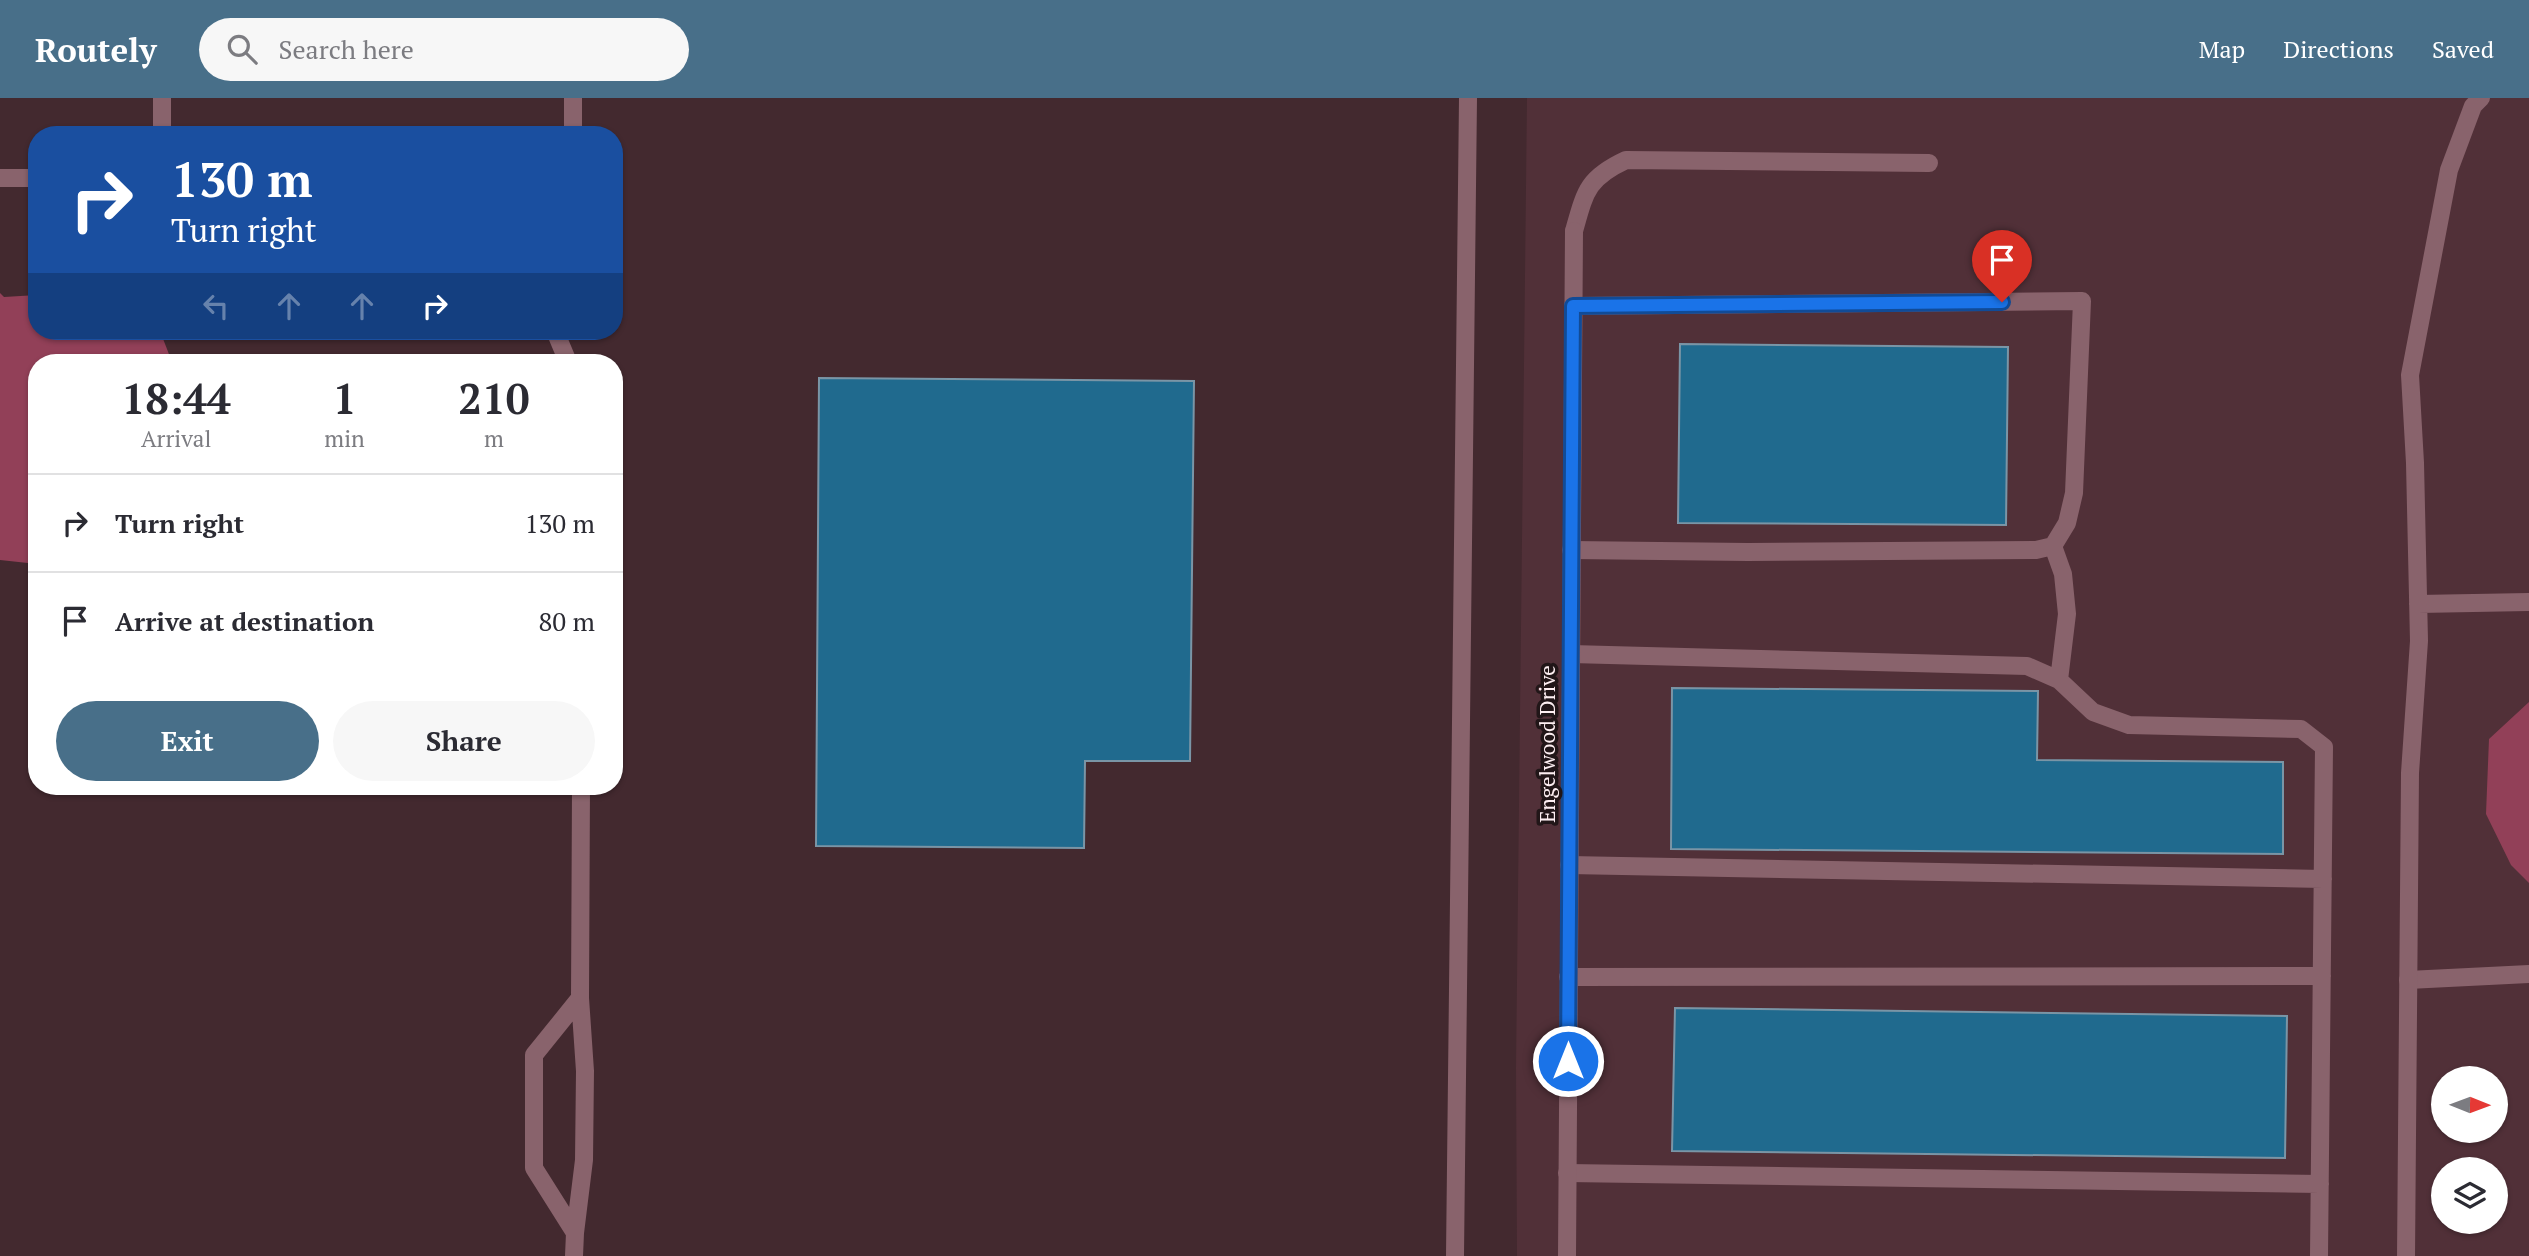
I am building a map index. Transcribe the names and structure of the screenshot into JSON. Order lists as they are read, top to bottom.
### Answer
{
  "streets": {
    "street": ["Engelwood Drive"]
  },
  "north": "right",
  "page": {
    "header": "Routely",
    "search": "Search here",
    "nav": ["Map", "Directions", "Saved"],
    "turn": ["130 m", "Turn right"],
    "eta": [
      "18:44",
      "Arrival",
      "1",
      "min",
      "210",
      "m"
    ],
    "list": [
      {
        "name": "Turn right",
        "value": "130 m"
      },
      {
        "name": "Arrive at destination",
        "value": "80 m"
      }
    ],
    "buttons": ["Exit", "Share"]
  }
}
